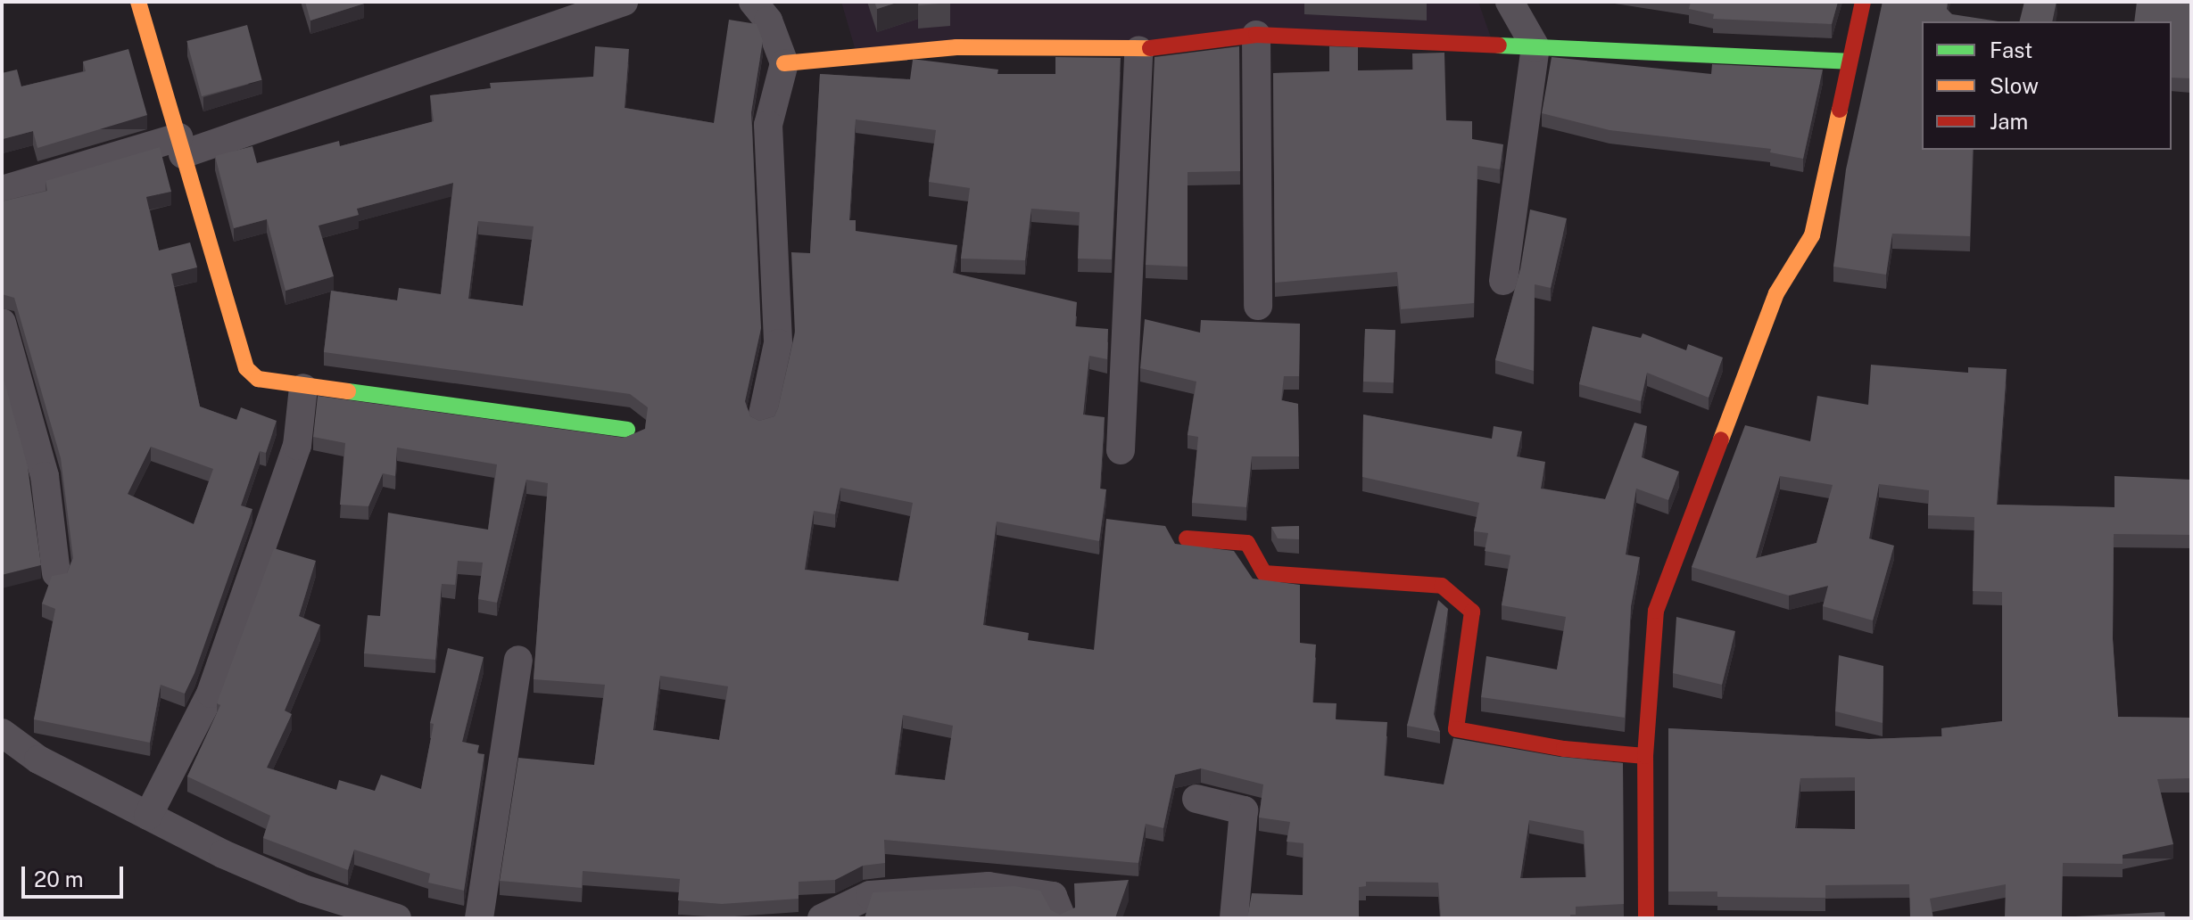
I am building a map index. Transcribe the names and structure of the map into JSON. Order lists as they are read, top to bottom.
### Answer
{
  "legend": ["Fast", "Slow", "Jam"],
  "scale_bar": "20 m"
}
